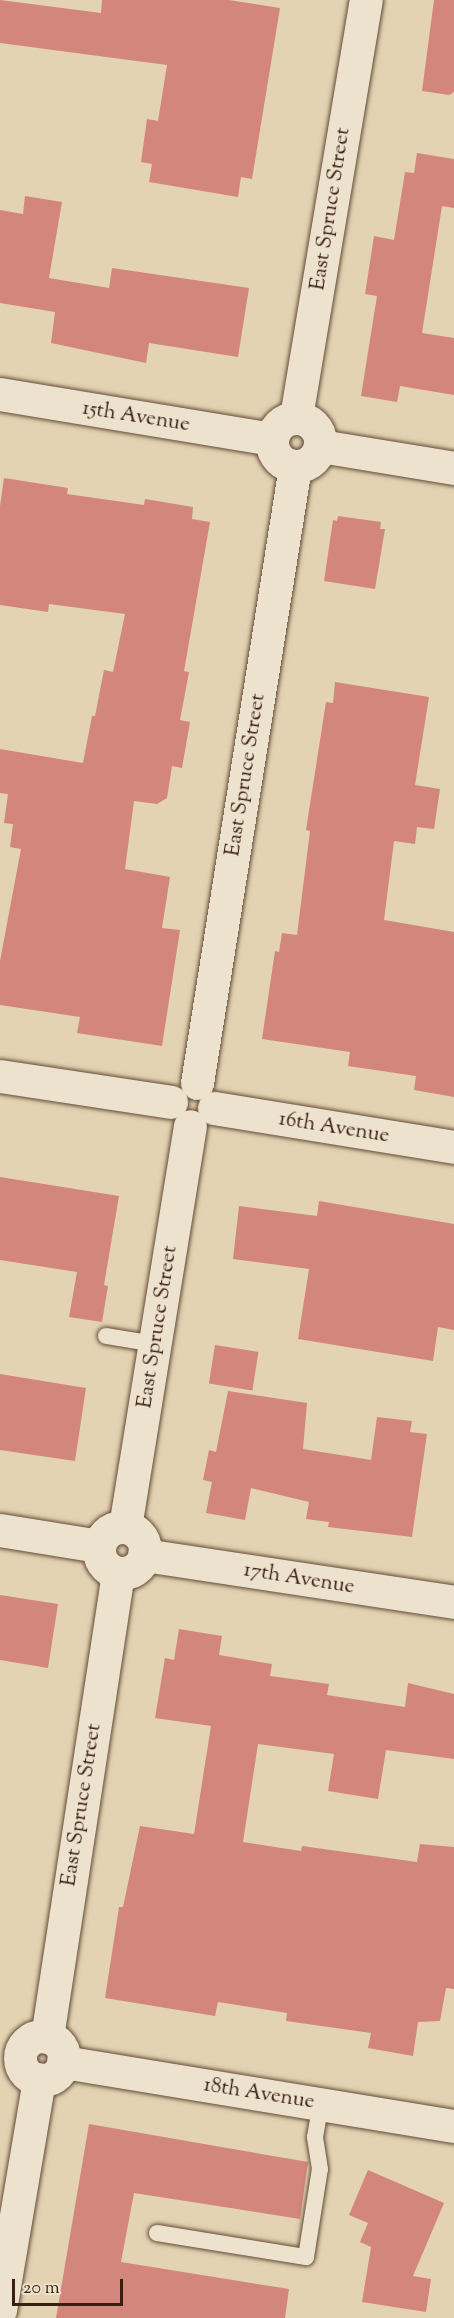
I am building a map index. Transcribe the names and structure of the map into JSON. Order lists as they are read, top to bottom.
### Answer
{
  "streets": {
    "street": [
      "East Spruce Street",
      "15th Avenue",
      "16th Avenue",
      "17th Avenue",
      "18th Avenue"
    ]
  },
  "crossings": [
    ["East Spruce Street", "15th Avenue"],
    ["East Spruce Street", "16th Avenue"],
    ["East Spruce Street", "17th Avenue"],
    ["East Spruce Street", "18th Avenue"]
  ],
  "scale_bar": "20 m"
}
